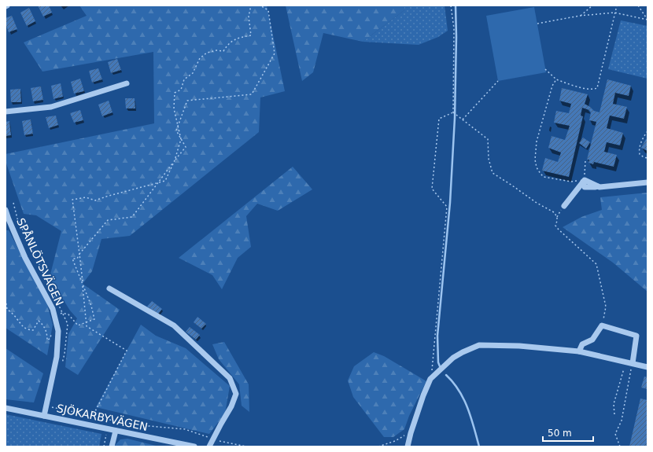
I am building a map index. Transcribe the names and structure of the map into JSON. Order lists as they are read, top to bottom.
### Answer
{
  "streets": {
    "street": ["SPÅNLÖTSVÄGEN", "SJÖKARBYVÄGEN"]
  },
  "crossings": [
    ["SPÅNLÖTSVÄGEN", "SJÖKARBYVÄGEN"]
  ],
  "scale_bar": "50 m"
}
